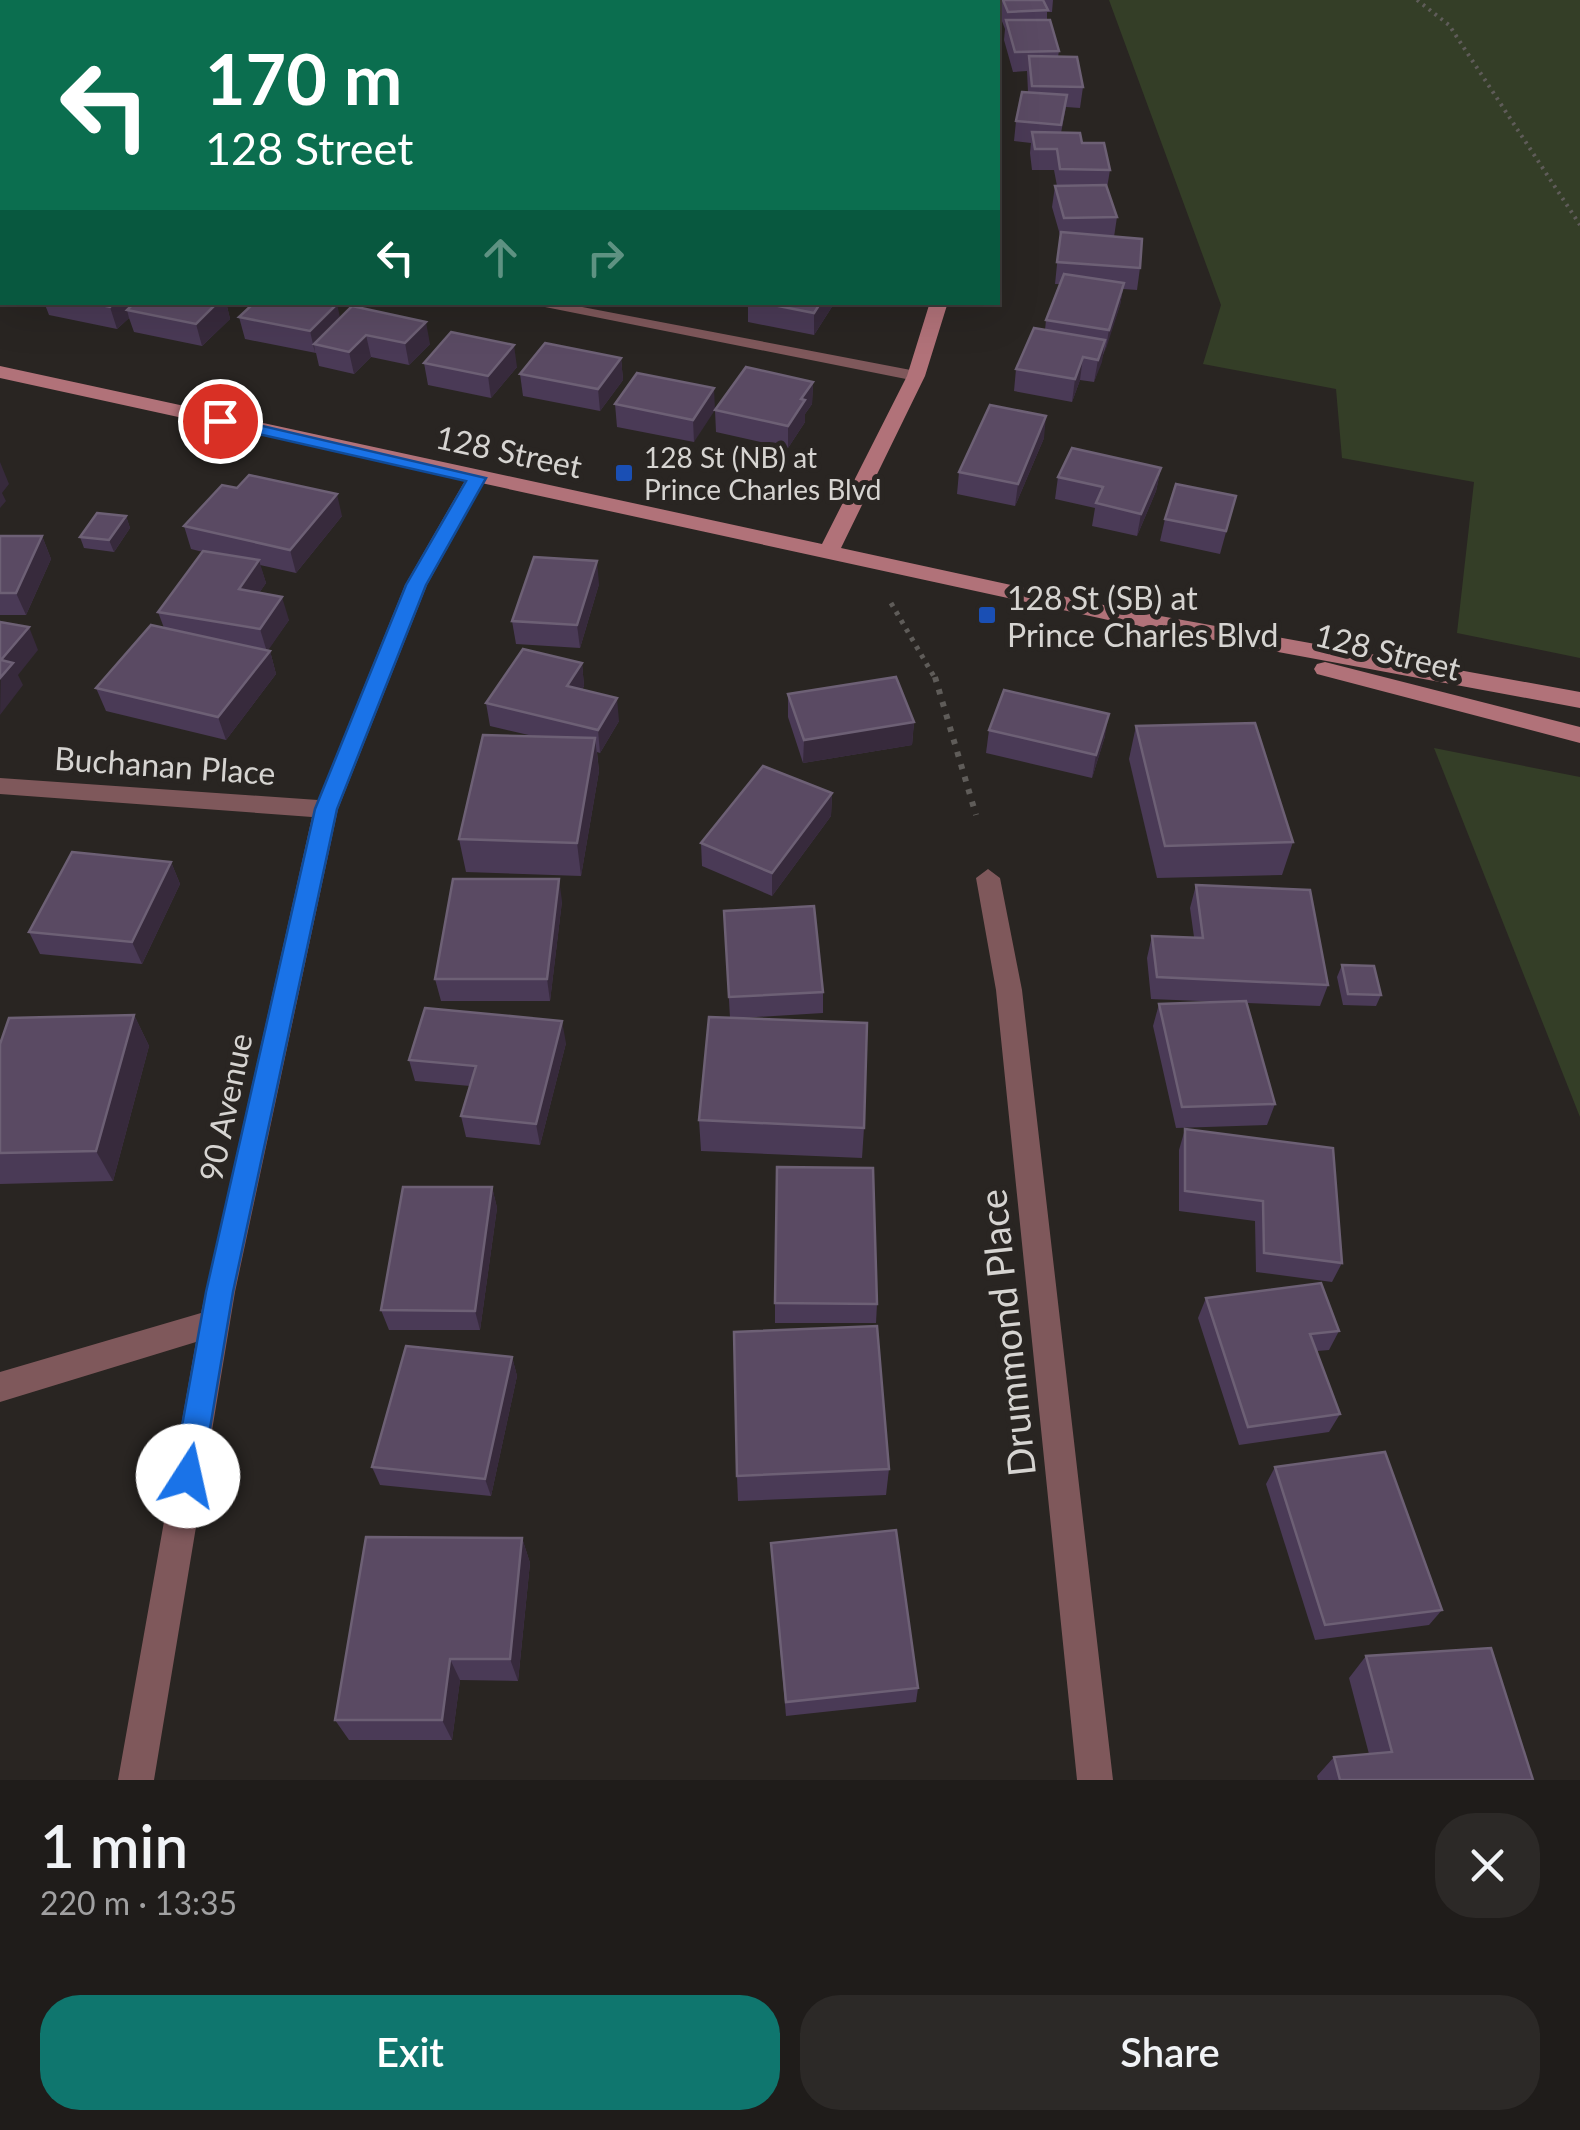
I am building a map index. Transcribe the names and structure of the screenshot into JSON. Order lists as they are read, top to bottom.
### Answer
{
  "streets": {
    "main road": ["128 Street"],
    "street": ["Buchanan Place", "90 Avenue", "Drummond Place"]
  },
  "crossings": [
    ["128 Street", "90 Avenue"],
    ["Buchanan Place", "90 Avenue"]
  ],
  "places": {
    "transit": ["128 St (NB) at Prince Charles Blvd", "128 St (SB) at Prince Charles Blvd"]
  },
  "page": {
    "turn": ["170 m", "128 Street"],
    "heading": ["1 min", "220 m · 13:35"],
    "buttons": ["Exit", "Share"]
  }
}
